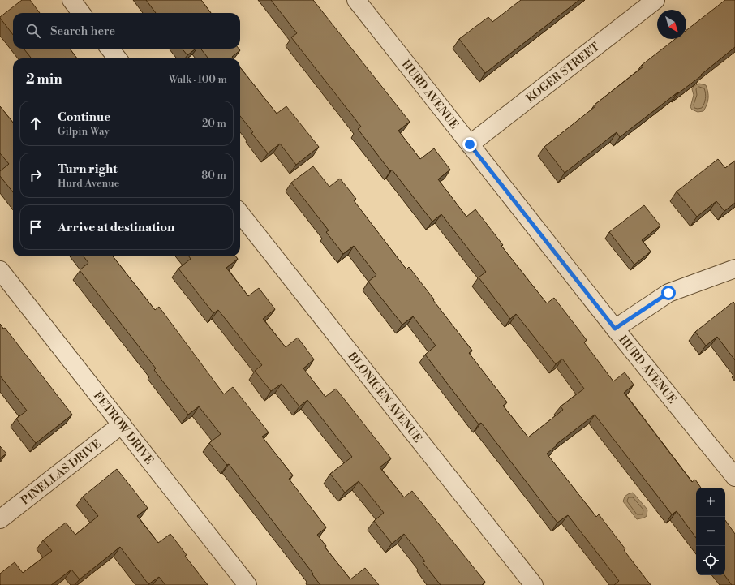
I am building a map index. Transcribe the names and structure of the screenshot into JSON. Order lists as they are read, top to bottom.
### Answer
{
  "streets": {
    "street": [
      "KOGER STREET",
      "HURD AVENUE",
      "BLONIGEN AVENUE",
      "FETROW DRIVE",
      "PINELLAS DRIVE"
    ]
  },
  "crossings": [
    ["KOGER STREET", "HURD AVENUE"],
    ["FETROW DRIVE", "PINELLAS DRIVE"]
  ],
  "north": "bottom right",
  "page": {
    "search": "Search here",
    "heading": ["2 min", "Walk · 100 m"],
    "list": [
      ["Continue", "Gilpin Way", "20 m"],
      ["Turn right", "Hurd Avenue", "80 m"],
      "Arrive at destination"
    ],
    "map_buttons": ["+", "−"]
  }
}
